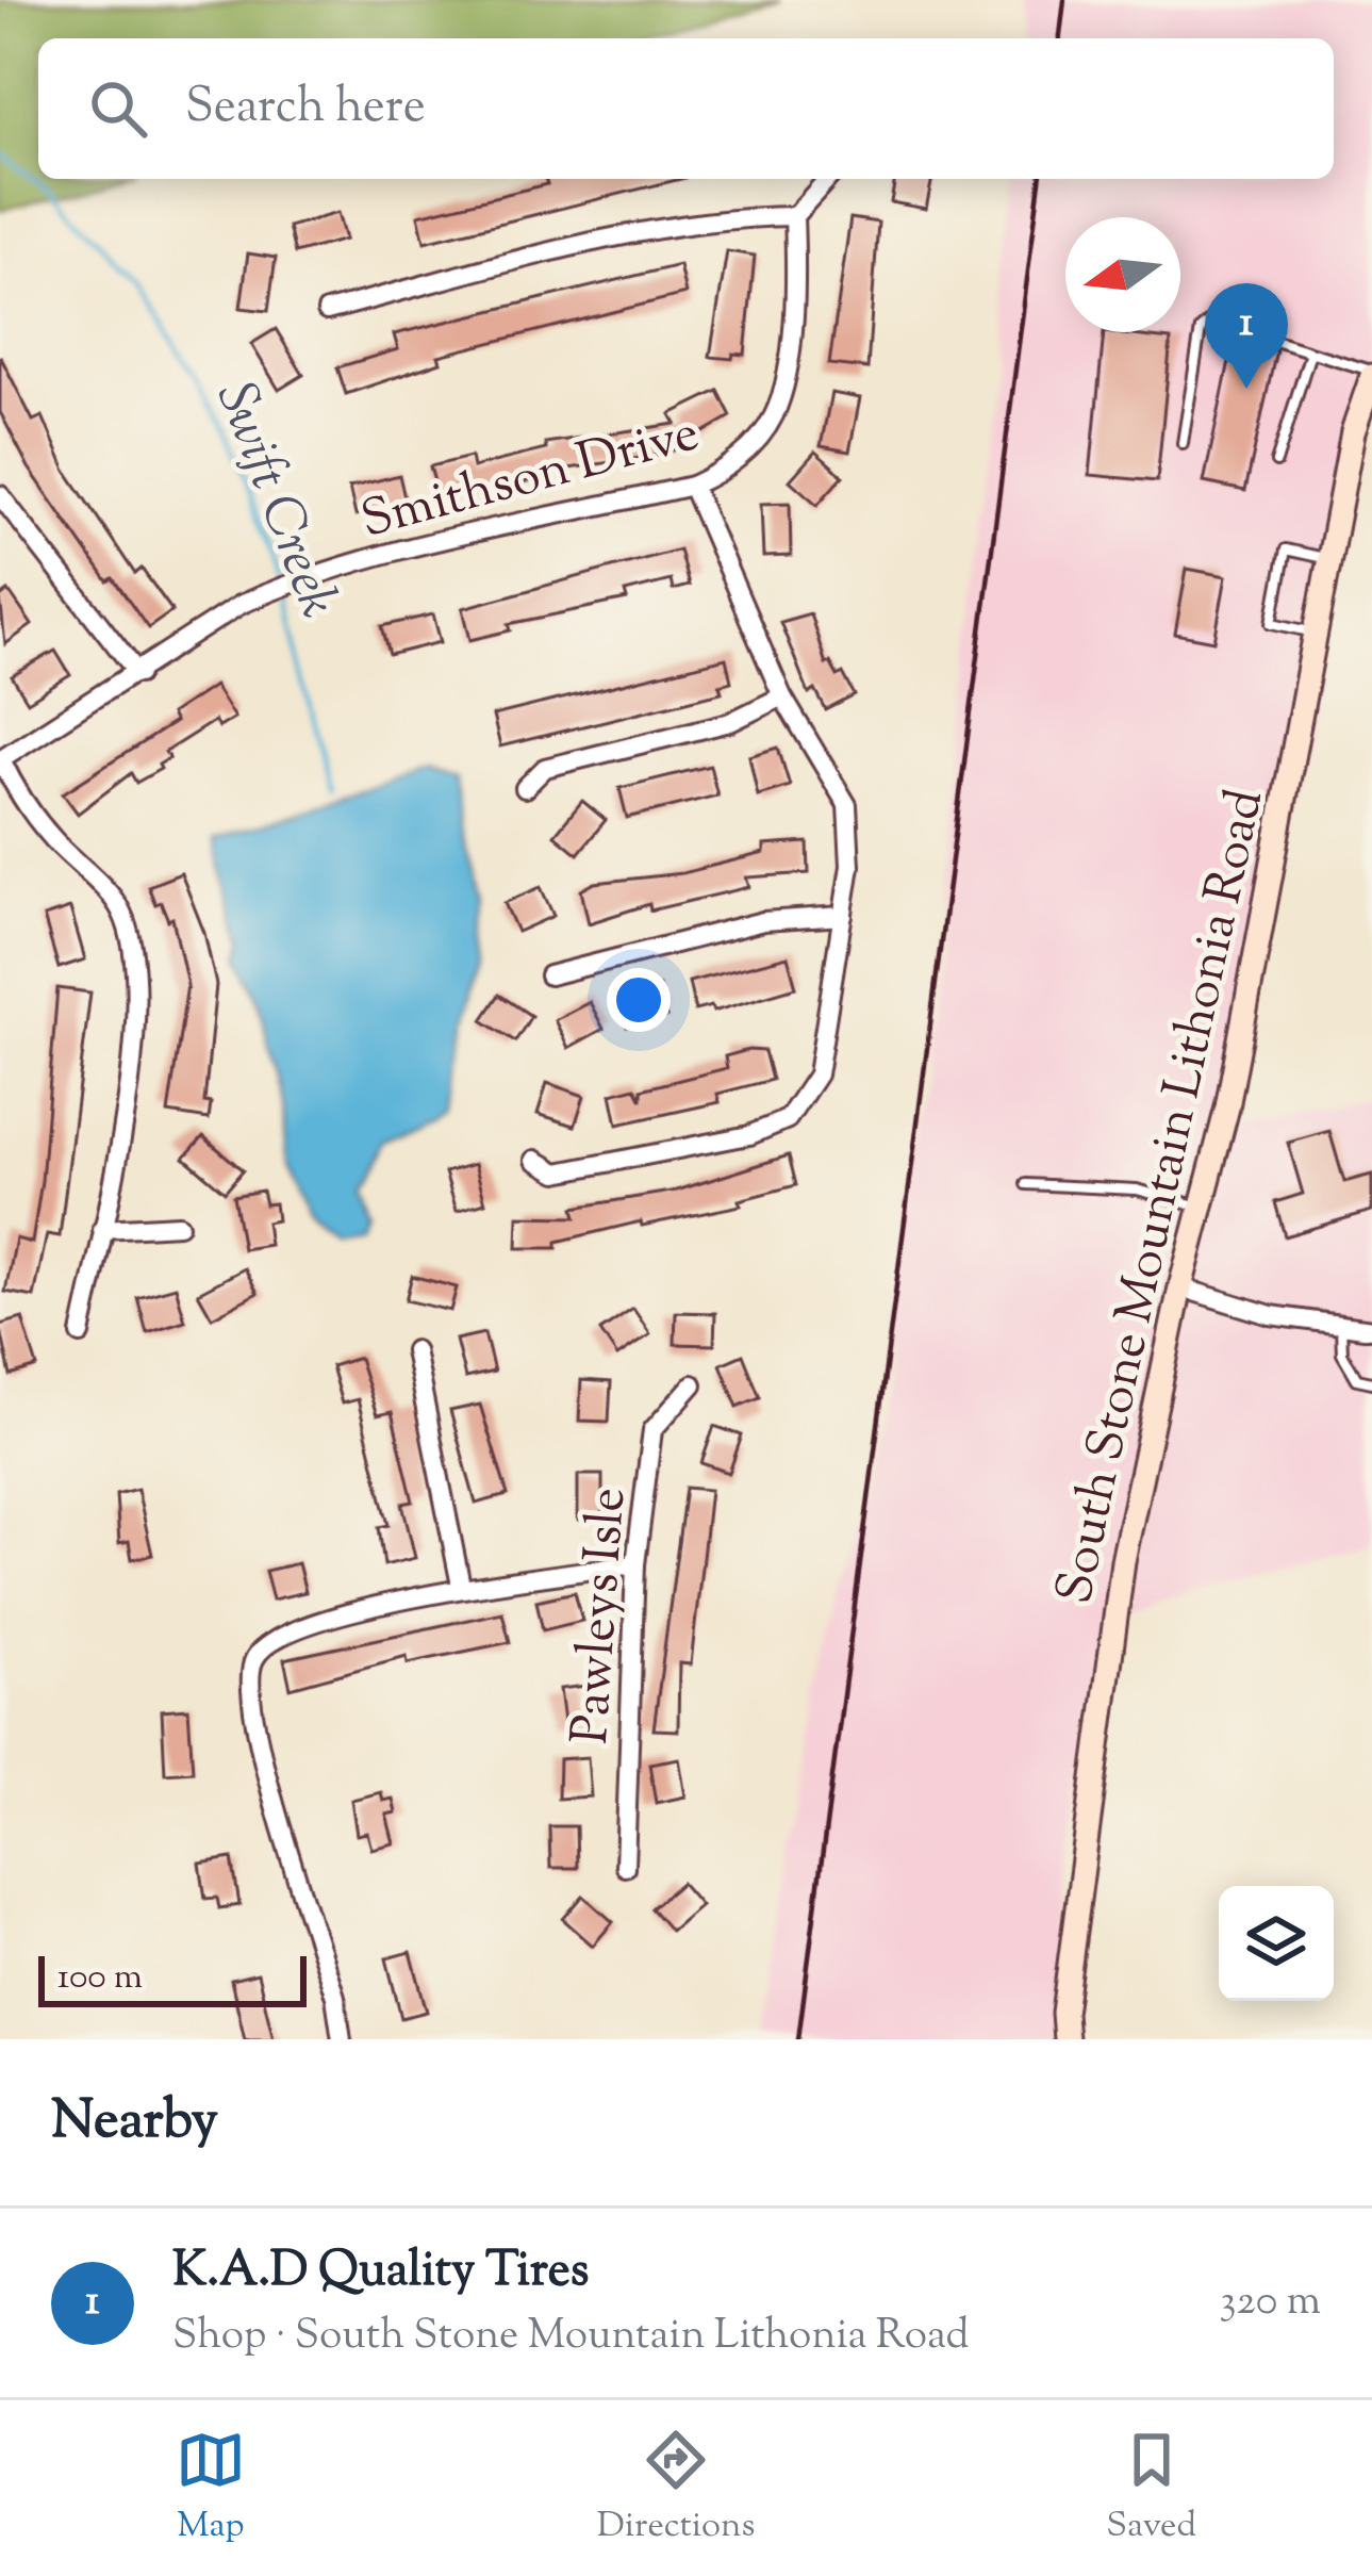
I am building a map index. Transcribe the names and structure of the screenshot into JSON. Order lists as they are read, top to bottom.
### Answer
{
  "streets": {
    "main road": ["South Stone Mountain Lithonia Road"],
    "street": ["Smithson Drive", "Pawleys Isle"]
  },
  "water": ["Swift Creek"],
  "scale_bar": "100 m",
  "north": "left",
  "page": {
    "search": "Search here",
    "pins": "1",
    "scale": "100 m",
    "heading": "Nearby",
    "list": [
      {
        "mark": "1",
        "name": "K.A.D Quality Tires",
        "note": "Shop · South Stone Mountain Lithonia Road",
        "value": "320 m"
      }
    ],
    "nav": ["Map", "Directions", "Saved"]
  }
}
